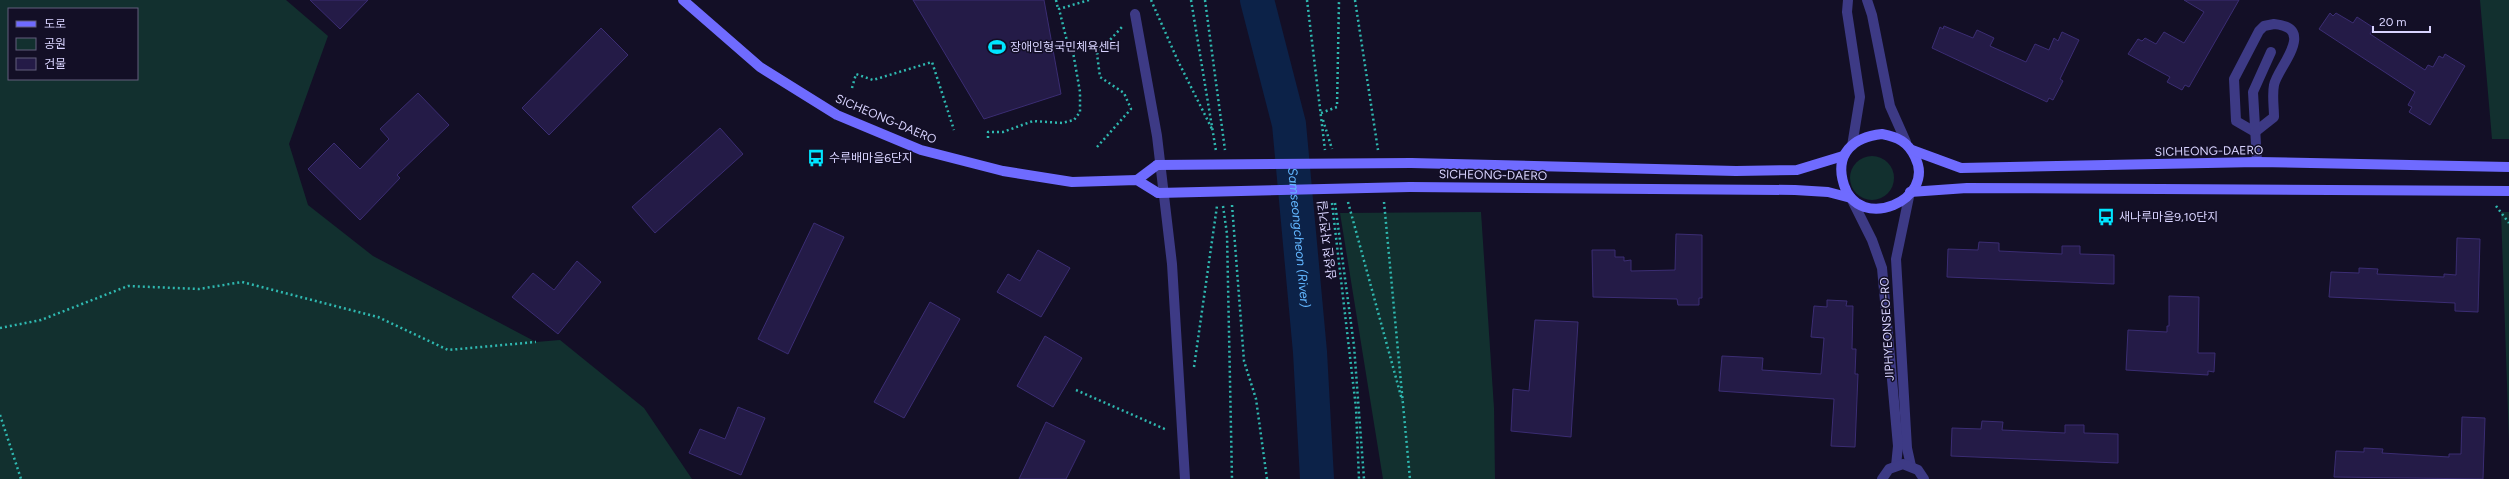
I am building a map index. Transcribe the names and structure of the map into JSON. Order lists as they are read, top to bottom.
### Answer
{
  "streets": {
    "street": ["SICHEONG-DAERO", "JIPHYEONSEO-RO"],
    "path": ["삼성천 자전거길"]
  },
  "crossings": [
    ["SICHEONG-DAERO", "JIPHYEONSEO-RO"]
  ],
  "water": ["Samseongcheon (River)"],
  "places": {
    "sports": ["장애인형국민체육센터"],
    "bus stop": ["수루배마을6단지", "새나루마을9,10단지"]
  },
  "legend": ["도로", "공원", "건물"],
  "scale_bar": "20 m"
}
